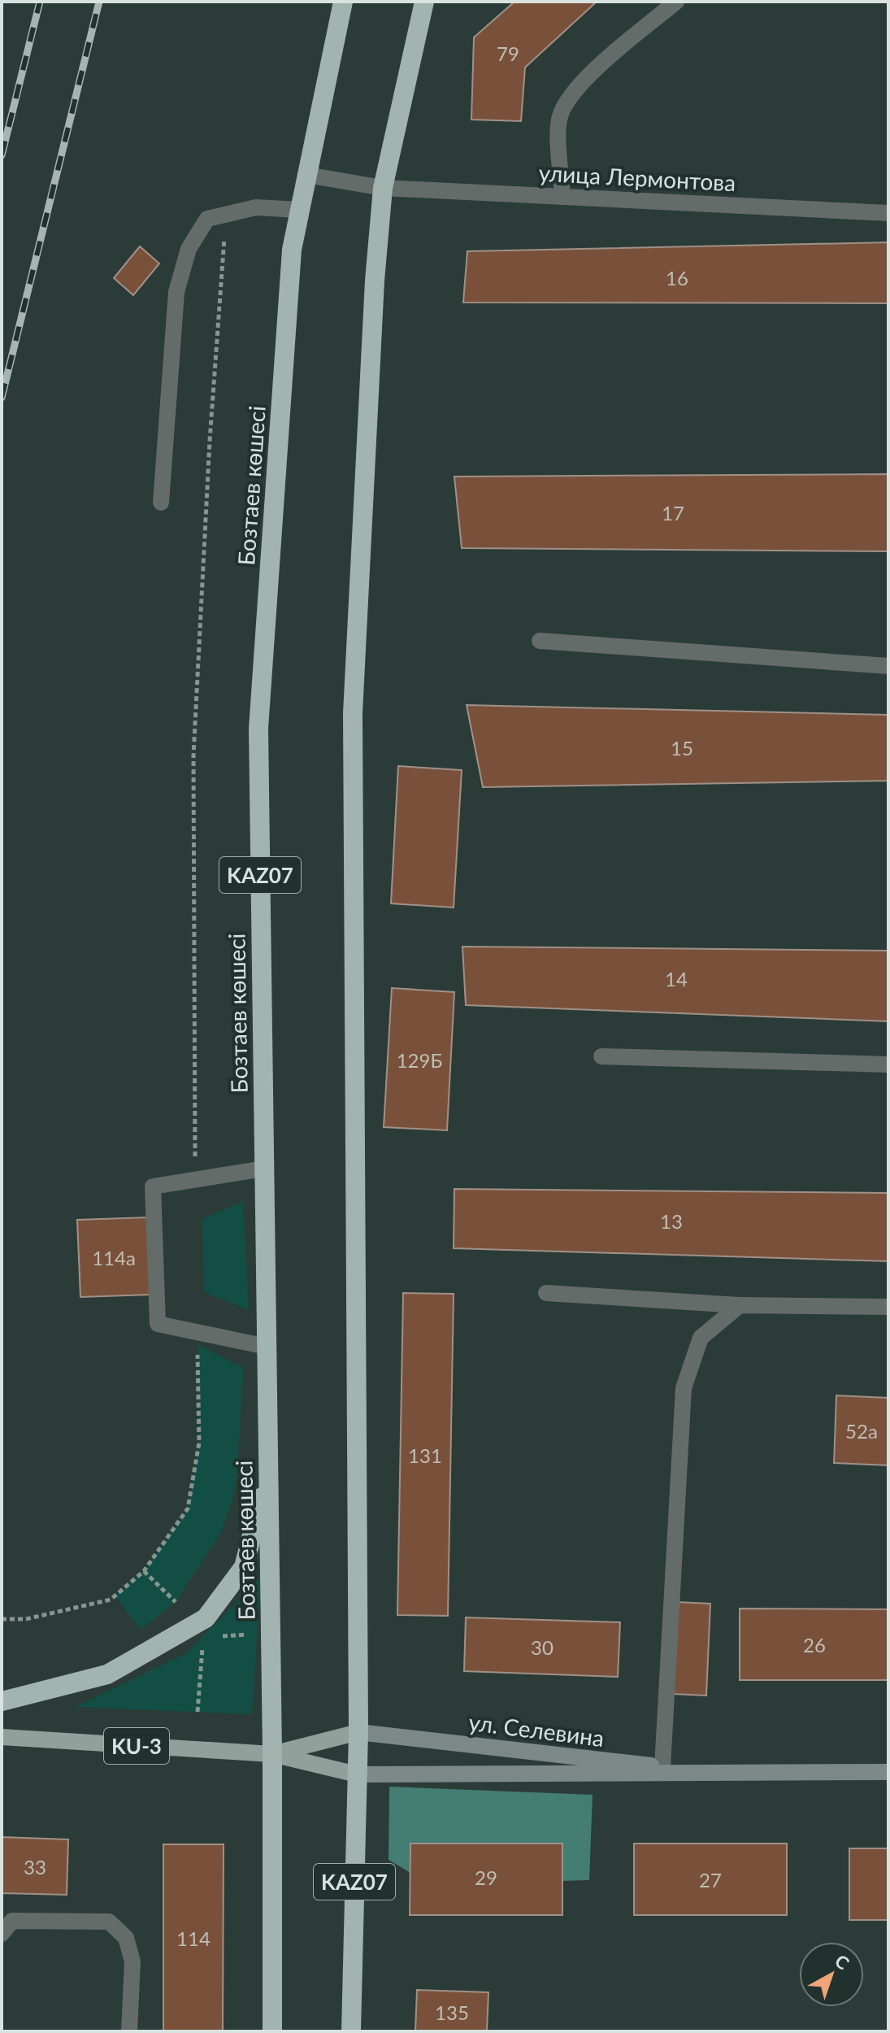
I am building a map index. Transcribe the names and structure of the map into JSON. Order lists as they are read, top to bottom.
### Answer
{
  "streets": {
    "highway": ["Бозтаев көшесі", "KAZ07"],
    "main road": ["ул. Селевина", "KU-3"],
    "street": ["улица Лермонтова"]
  },
  "crossings": [
    ["улица Лермонтова", "Бозтаев көшесі"],
    ["улица Лермонтова", "KAZ07"],
    ["Бозтаев көшесі", "KU-3"],
    ["KAZ07", "ул. Селевина"],
    ["KAZ07", "KU-3"],
    ["ул. Селевина", "KU-3"]
  ],
  "house_numbers": [
    "79",
    "16",
    "17",
    "15",
    "14",
    "129Б",
    "13",
    "114а",
    "52а",
    "131",
    "26",
    "30",
    "33",
    "29",
    "27",
    "114",
    "135"
  ],
  "north": "top right"
}
